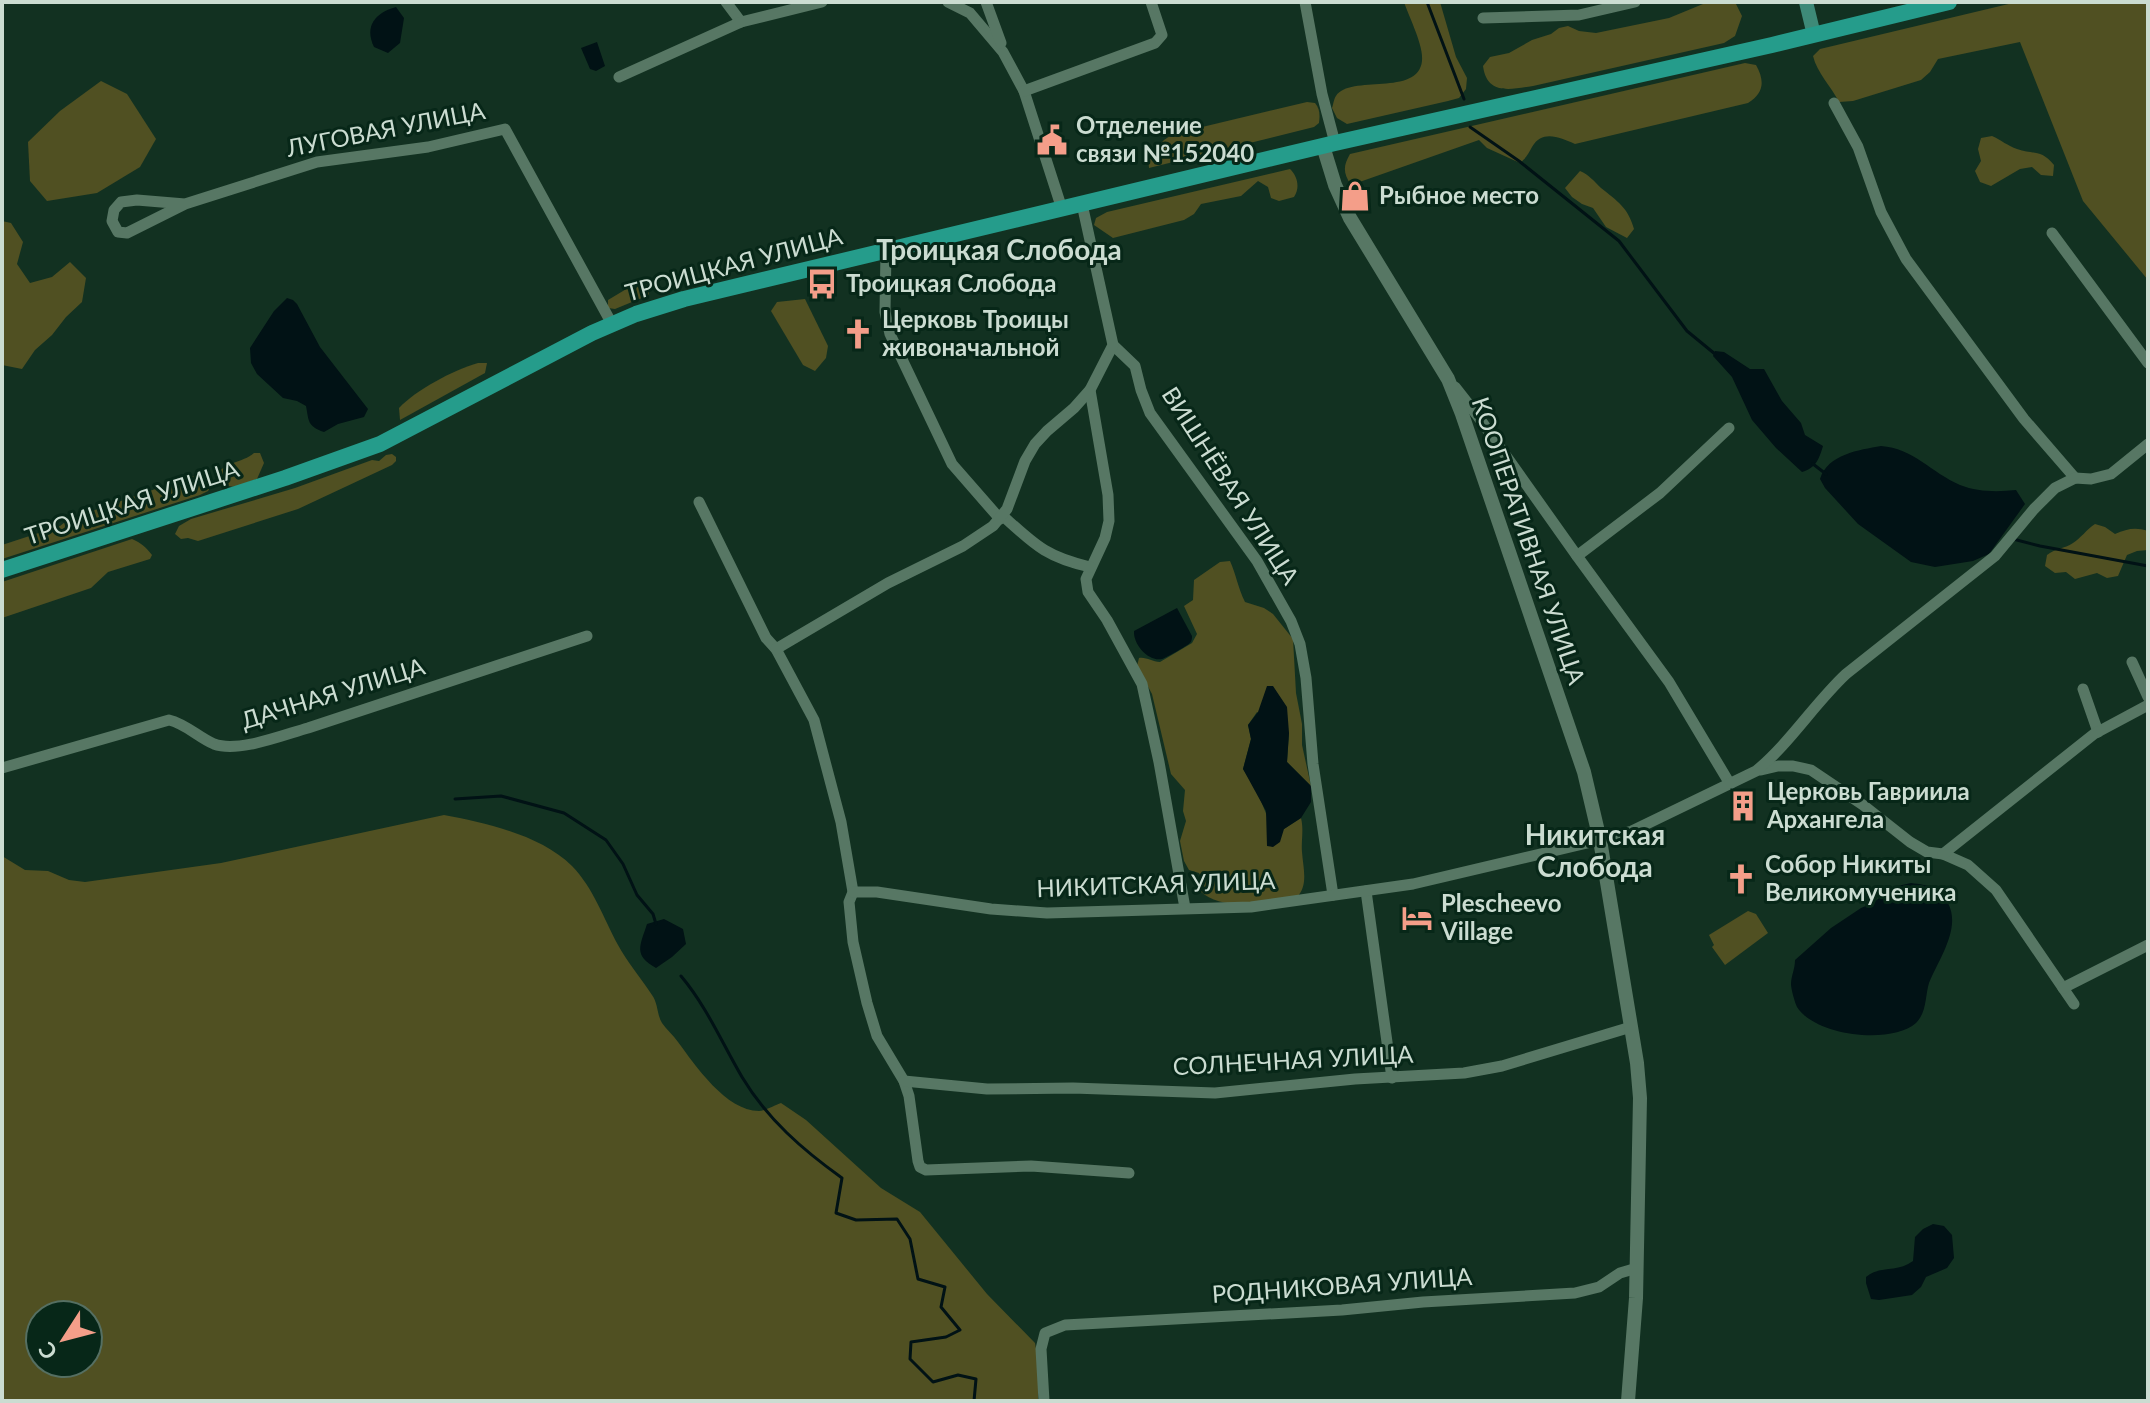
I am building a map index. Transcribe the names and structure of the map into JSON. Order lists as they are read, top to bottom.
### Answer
{
  "streets": {
    "main road": ["ТРОИЦКАЯ УЛИЦА"],
    "street": [
      "ЛУГОВАЯ УЛИЦА",
      "ВИШНЁВАЯ УЛИЦА",
      "КООПЕРАТИВНАЯ УЛИЦА",
      "ДАЧНАЯ УЛИЦА",
      "НИКИТСКАЯ УЛИЦА",
      "СОЛНЕЧНАЯ УЛИЦА",
      "РОДНИКОВАЯ УЛИЦА"
    ]
  },
  "crossings": [
    ["ЛУГОВАЯ УЛИЦА", "ТРОИЦКАЯ УЛИЦА"],
    ["ТРОИЦКАЯ УЛИЦА", "КООПЕРАТИВНАЯ УЛИЦА"],
    ["ВИШНЁВАЯ УЛИЦА", "НИКИТСКАЯ УЛИЦА"],
    ["КООПЕРАТИВНАЯ УЛИЦА", "НИКИТСКАЯ УЛИЦА"],
    ["КООПЕРАТИВНАЯ УЛИЦА", "СОЛНЕЧНАЯ УЛИЦА"],
    ["КООПЕРАТИВНАЯ УЛИЦА", "РОДНИКОВАЯ УЛИЦА"]
  ],
  "districts": ["Троицкая Слобода", "Никитская Слобода"],
  "places": {
    "public building": ["Отделение связи №152040"],
    "shop": ["Рыбное место"],
    "bus stop": ["Троицкая Слобода"],
    "church": ["Церковь Троицы живоначальной", "Собор Никиты Великомученика"],
    "building": ["Церковь Гавриила Архангела"],
    "hotel": ["Plescheevo Village"]
  },
  "north": "bottom left"
}
